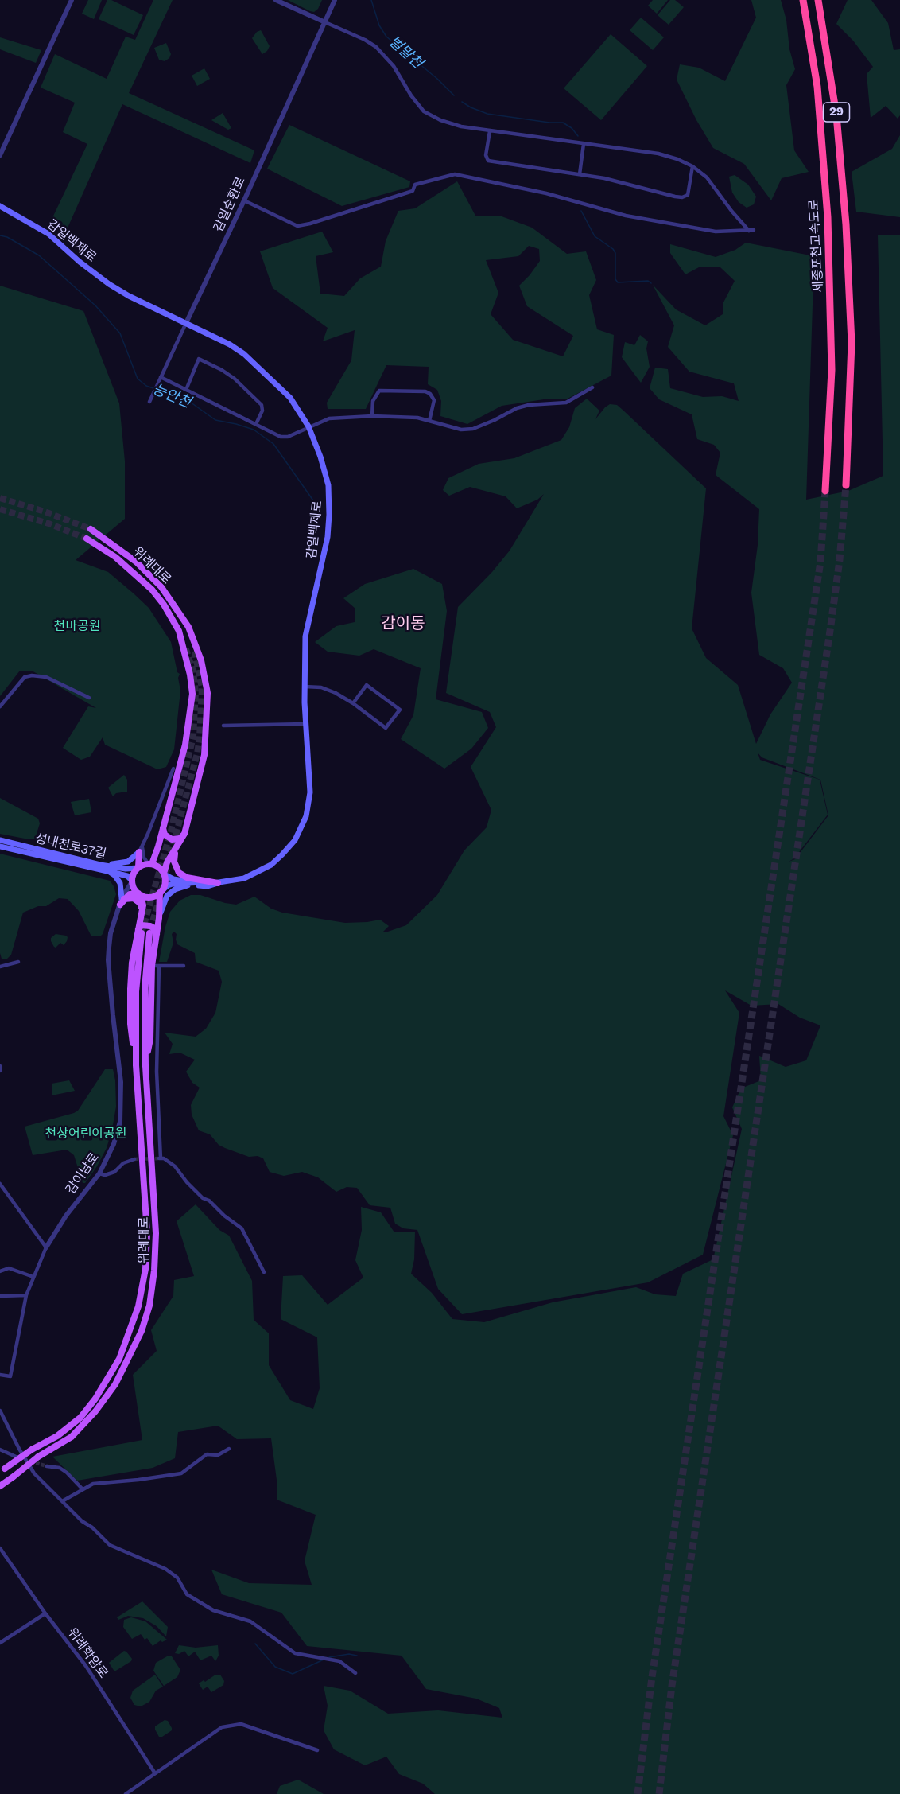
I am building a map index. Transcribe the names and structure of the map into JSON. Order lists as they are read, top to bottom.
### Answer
{
  "streets": {
    "highway": ["29", "세종포천고속도로"],
    "main road": ["감일백제로", "위례대로", "성내천로37길"],
    "street": ["감일순환로", "감이남로", "위례학암로"]
  },
  "crossings": [
    ["감일순환로", "감일백제로"],
    ["위례대로", "성내천로37길"],
    ["위례대로", "감이남로"],
    ["성내천로37길", "감이남로"]
  ],
  "districts": ["감이동"],
  "water": ["벌말천", "능안천"],
  "parks": ["천마공원", "천상어린이공원"]
}
